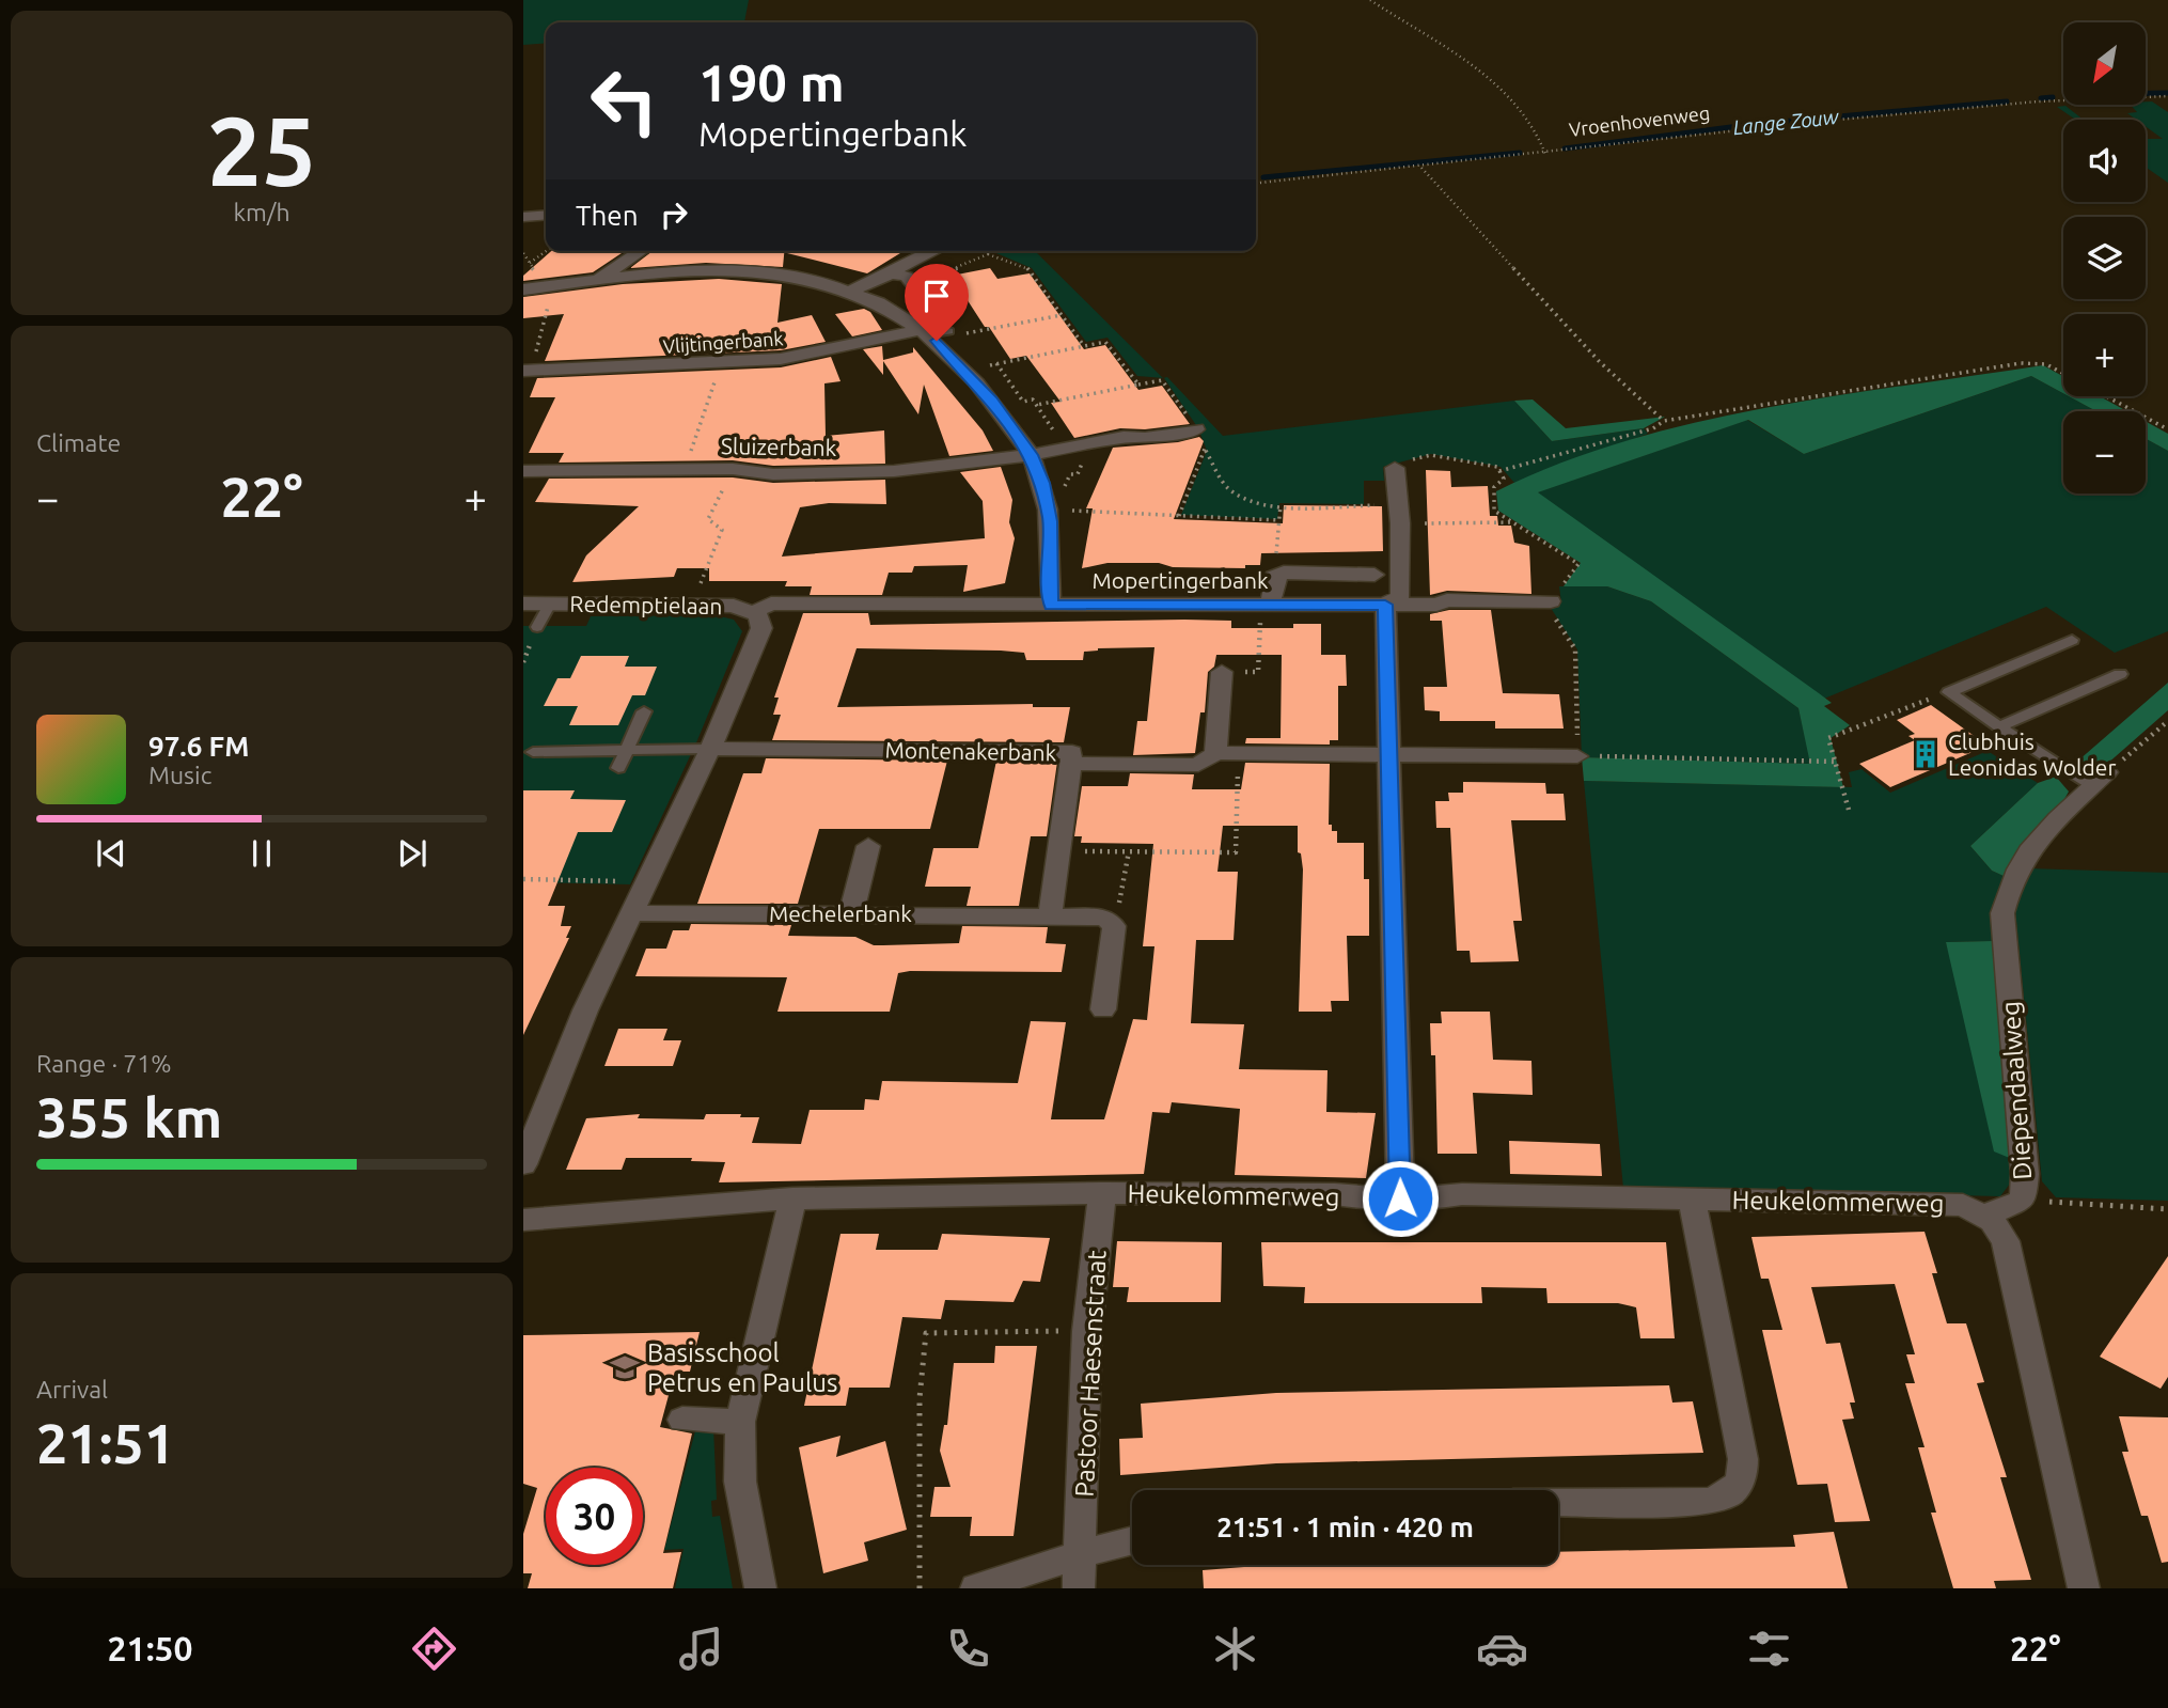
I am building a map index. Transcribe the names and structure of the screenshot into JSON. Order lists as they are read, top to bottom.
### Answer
{
  "streets": {
    "street": [
      "Vlijtingerbank",
      "Sluizerbank",
      "Mopertingerbank",
      "Redemptielaan",
      "Montenakerbank",
      "Mechelerbank",
      "Diependaalweg",
      "Heukelommerweg",
      "Pastoor Haesenstraat"
    ],
    "path": ["Vroenhovenweg"]
  },
  "crossings": [
    ["Mopertingerbank", "Redemptielaan"],
    ["Redemptielaan", "Montenakerbank"],
    ["Redemptielaan", "Mechelerbank"],
    ["Diependaalweg", "Heukelommerweg"],
    ["Heukelommerweg", "Pastoor Haesenstraat"]
  ],
  "water": ["Lange Zouw"],
  "places": {
    "building": ["Clubhuis Leonidas Wolder"],
    "school or university": ["Basisschool Petrus en Paulus"]
  },
  "north": "bottom left",
  "page": {
    "tile": [
      ["25", "km/h"],
      "Climate",
      ["Range · 71%", "355 km"],
      ["Arrival", "21:51"]
    ],
    "map_buttons": ["+", "−"],
    "turn": ["190 m", "Mopertingerbank"],
    "then": "Then",
    "heat": ["−", "22°", "+"],
    "song": ["97.6 FM", "Music"],
    "limit": "30",
    "trip": "21:51 · 1 min · 420 m",
    "tabs": ["21:50", "22°"]
  }
}
